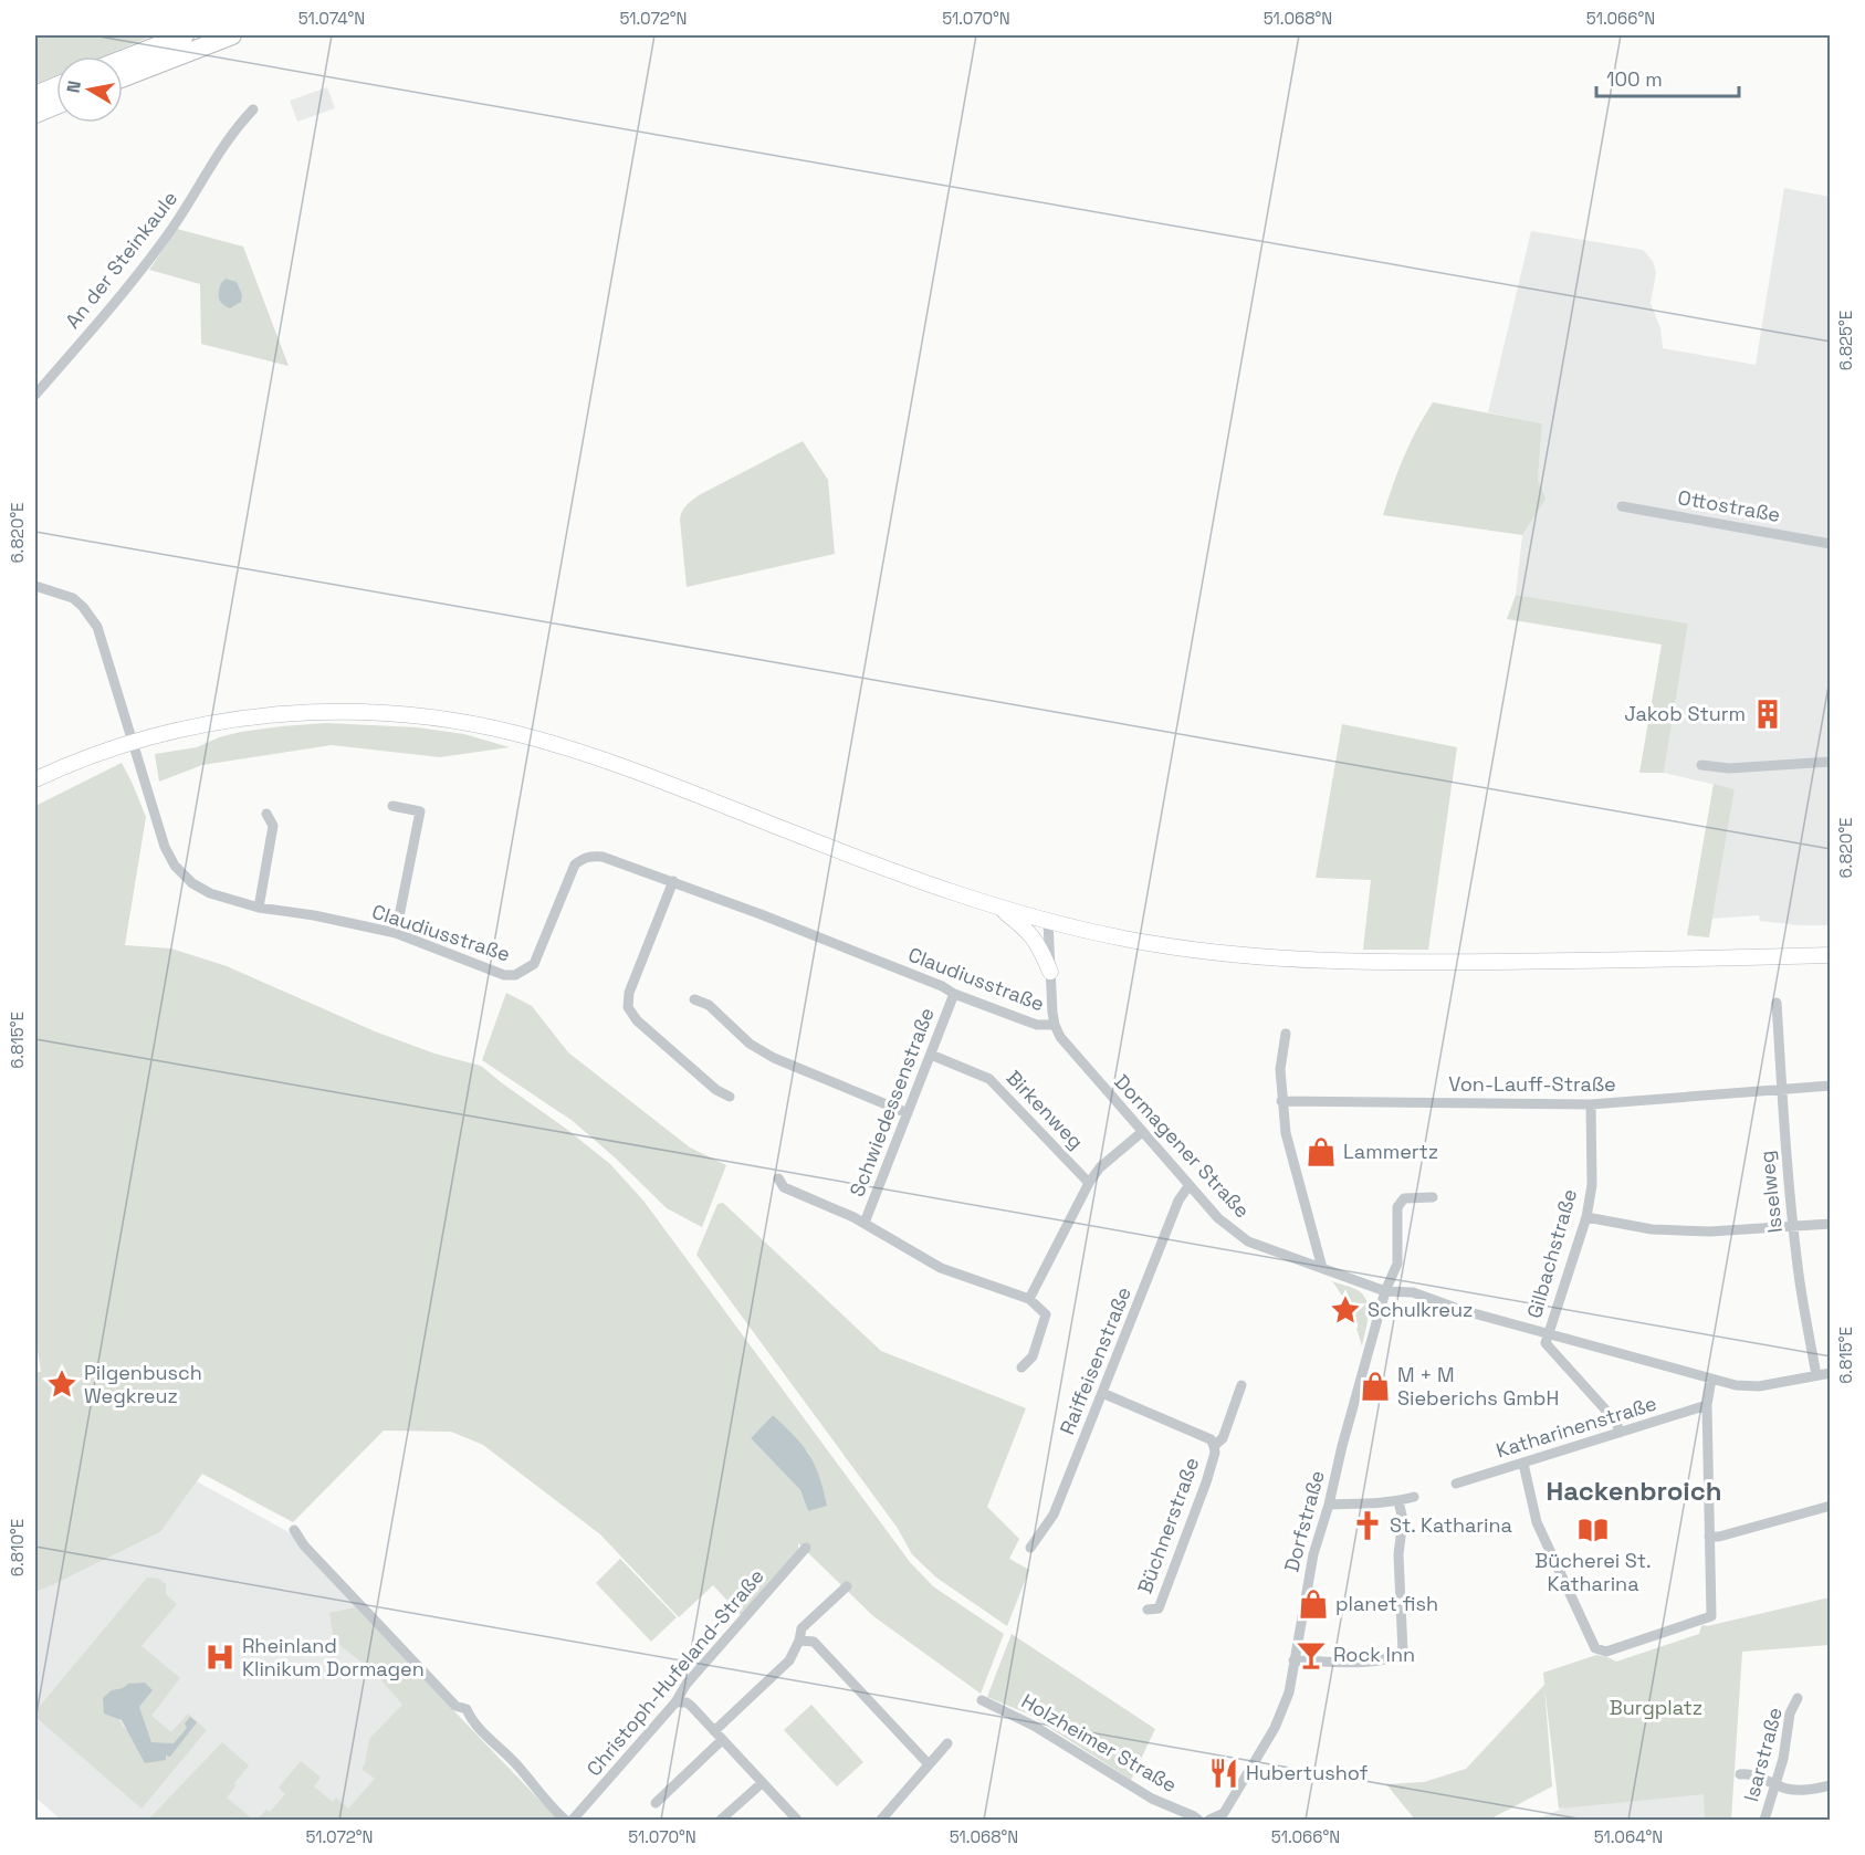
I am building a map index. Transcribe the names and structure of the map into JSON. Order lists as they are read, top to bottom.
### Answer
{
  "streets": {
    "street": [
      "An der Steinkaule",
      "Ottostraße",
      "Claudiusstraße",
      "Von-Lauff-Straße",
      "Schwiedessenstraße",
      "Birkenweg",
      "Dormagener Straße",
      "Isselweg",
      "Gilbachstraße",
      "Raiffeisenstraße",
      "Katharinenstraße",
      "Dorfstraße",
      "Büchnerstraße",
      "Christoph-Hufeland-Straße",
      "Holzheimer Straße",
      "Isarstraße"
    ]
  },
  "crossings": [
    ["Claudiusstraße", "Schwiedessenstraße"],
    ["Claudiusstraße", "Dormagener Straße"],
    ["Von-Lauff-Straße", "Isselweg"],
    ["Von-Lauff-Straße", "Gilbachstraße"],
    ["Schwiedessenstraße", "Birkenweg"],
    ["Dormagener Straße", "Isselweg"],
    ["Dormagener Straße", "Gilbachstraße"],
    ["Dormagener Straße", "Raiffeisenstraße"],
    ["Dormagener Straße", "Dorfstraße"],
    ["Raiffeisenstraße", "Büchnerstraße"]
  ],
  "districts": ["Hackenbroich"],
  "parks": ["Burgplatz"],
  "places": {
    "building": ["Jakob Sturm"],
    "shop": ["Lammertz", "M + M Sieberichs GmbH", "planet fish"],
    "place": ["Schulkreuz", "Pilgenbusch Wegkreuz"],
    "church": ["St. Katharina"],
    "library": ["Bücherei St. Katharina"],
    "bar": ["Rock Inn"],
    "hospital": ["Rheinland Klinikum Dormagen"],
    "restaurant": ["Hubertushof"]
  },
  "scale_bar": "100 m",
  "north": "left",
  "coordinates": [
    "51.074°N",
    "51.072°N",
    "51.070°N",
    "51.068°N",
    "51.066°N",
    "6.825°E",
    "6.820°E",
    "6.815°E",
    "6.810°E",
    "51.064°N"
  ]
}
